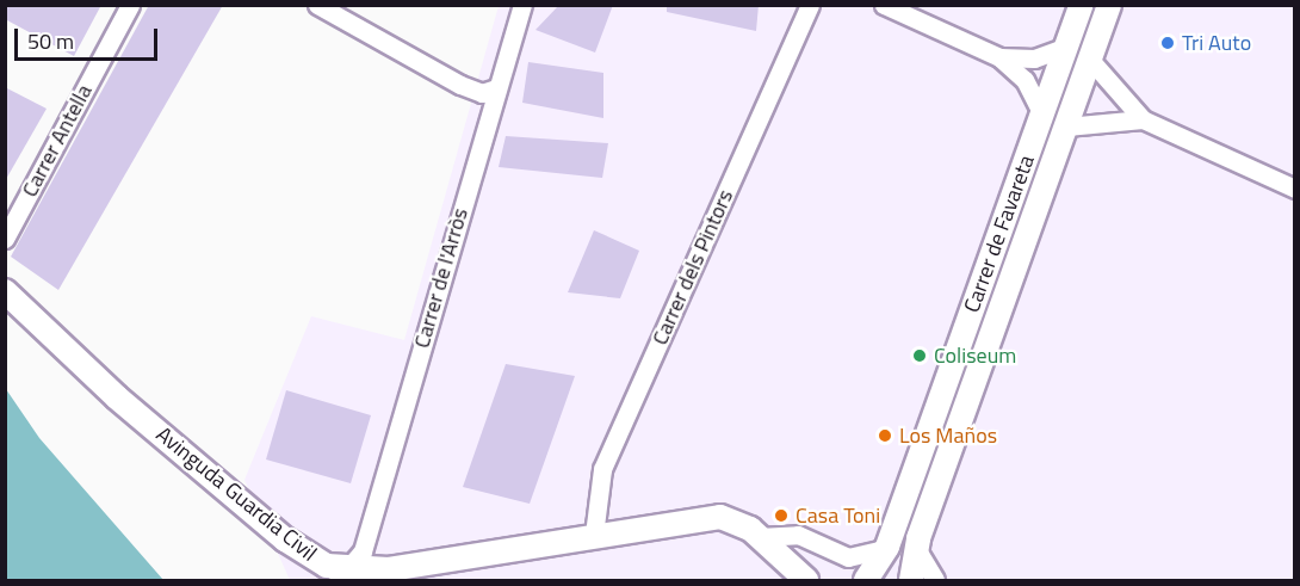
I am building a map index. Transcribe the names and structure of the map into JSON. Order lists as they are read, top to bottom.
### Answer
{
  "streets": {
    "street": [
      "Carrer Antella",
      "Carrer de Favareta",
      "Carrer dels Pintors",
      "Carrer de l'Arròs",
      "Avinguda Guardia Civil"
    ]
  },
  "crossings": [
    ["Carrer dels Pintors", "Avinguda Guardia Civil"],
    ["Carrer de l'Arròs", "Avinguda Guardia Civil"]
  ],
  "places": [
    "Tri Auto",
    "Coliseum",
    "Los Maños",
    "Casa Toni"
  ],
  "scale_bar": "50 m"
}
